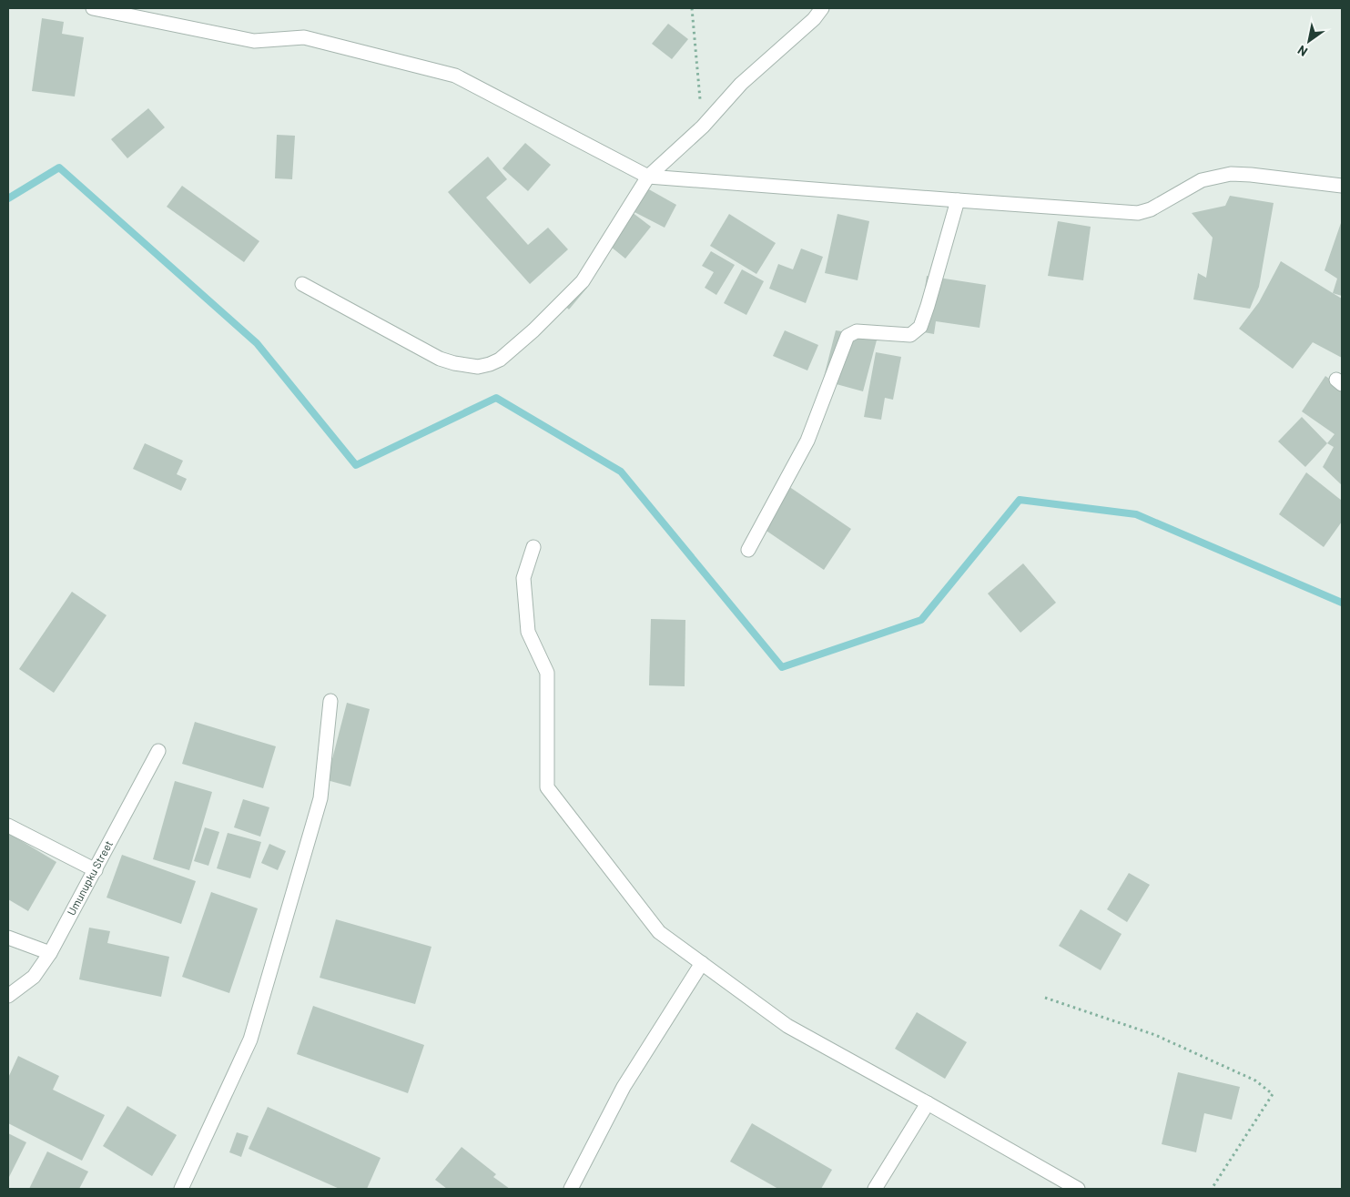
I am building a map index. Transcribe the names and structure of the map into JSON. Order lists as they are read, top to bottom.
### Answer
{
  "streets": {
    "street": ["Umunupku Street"]
  },
  "north": "bottom left"
}
